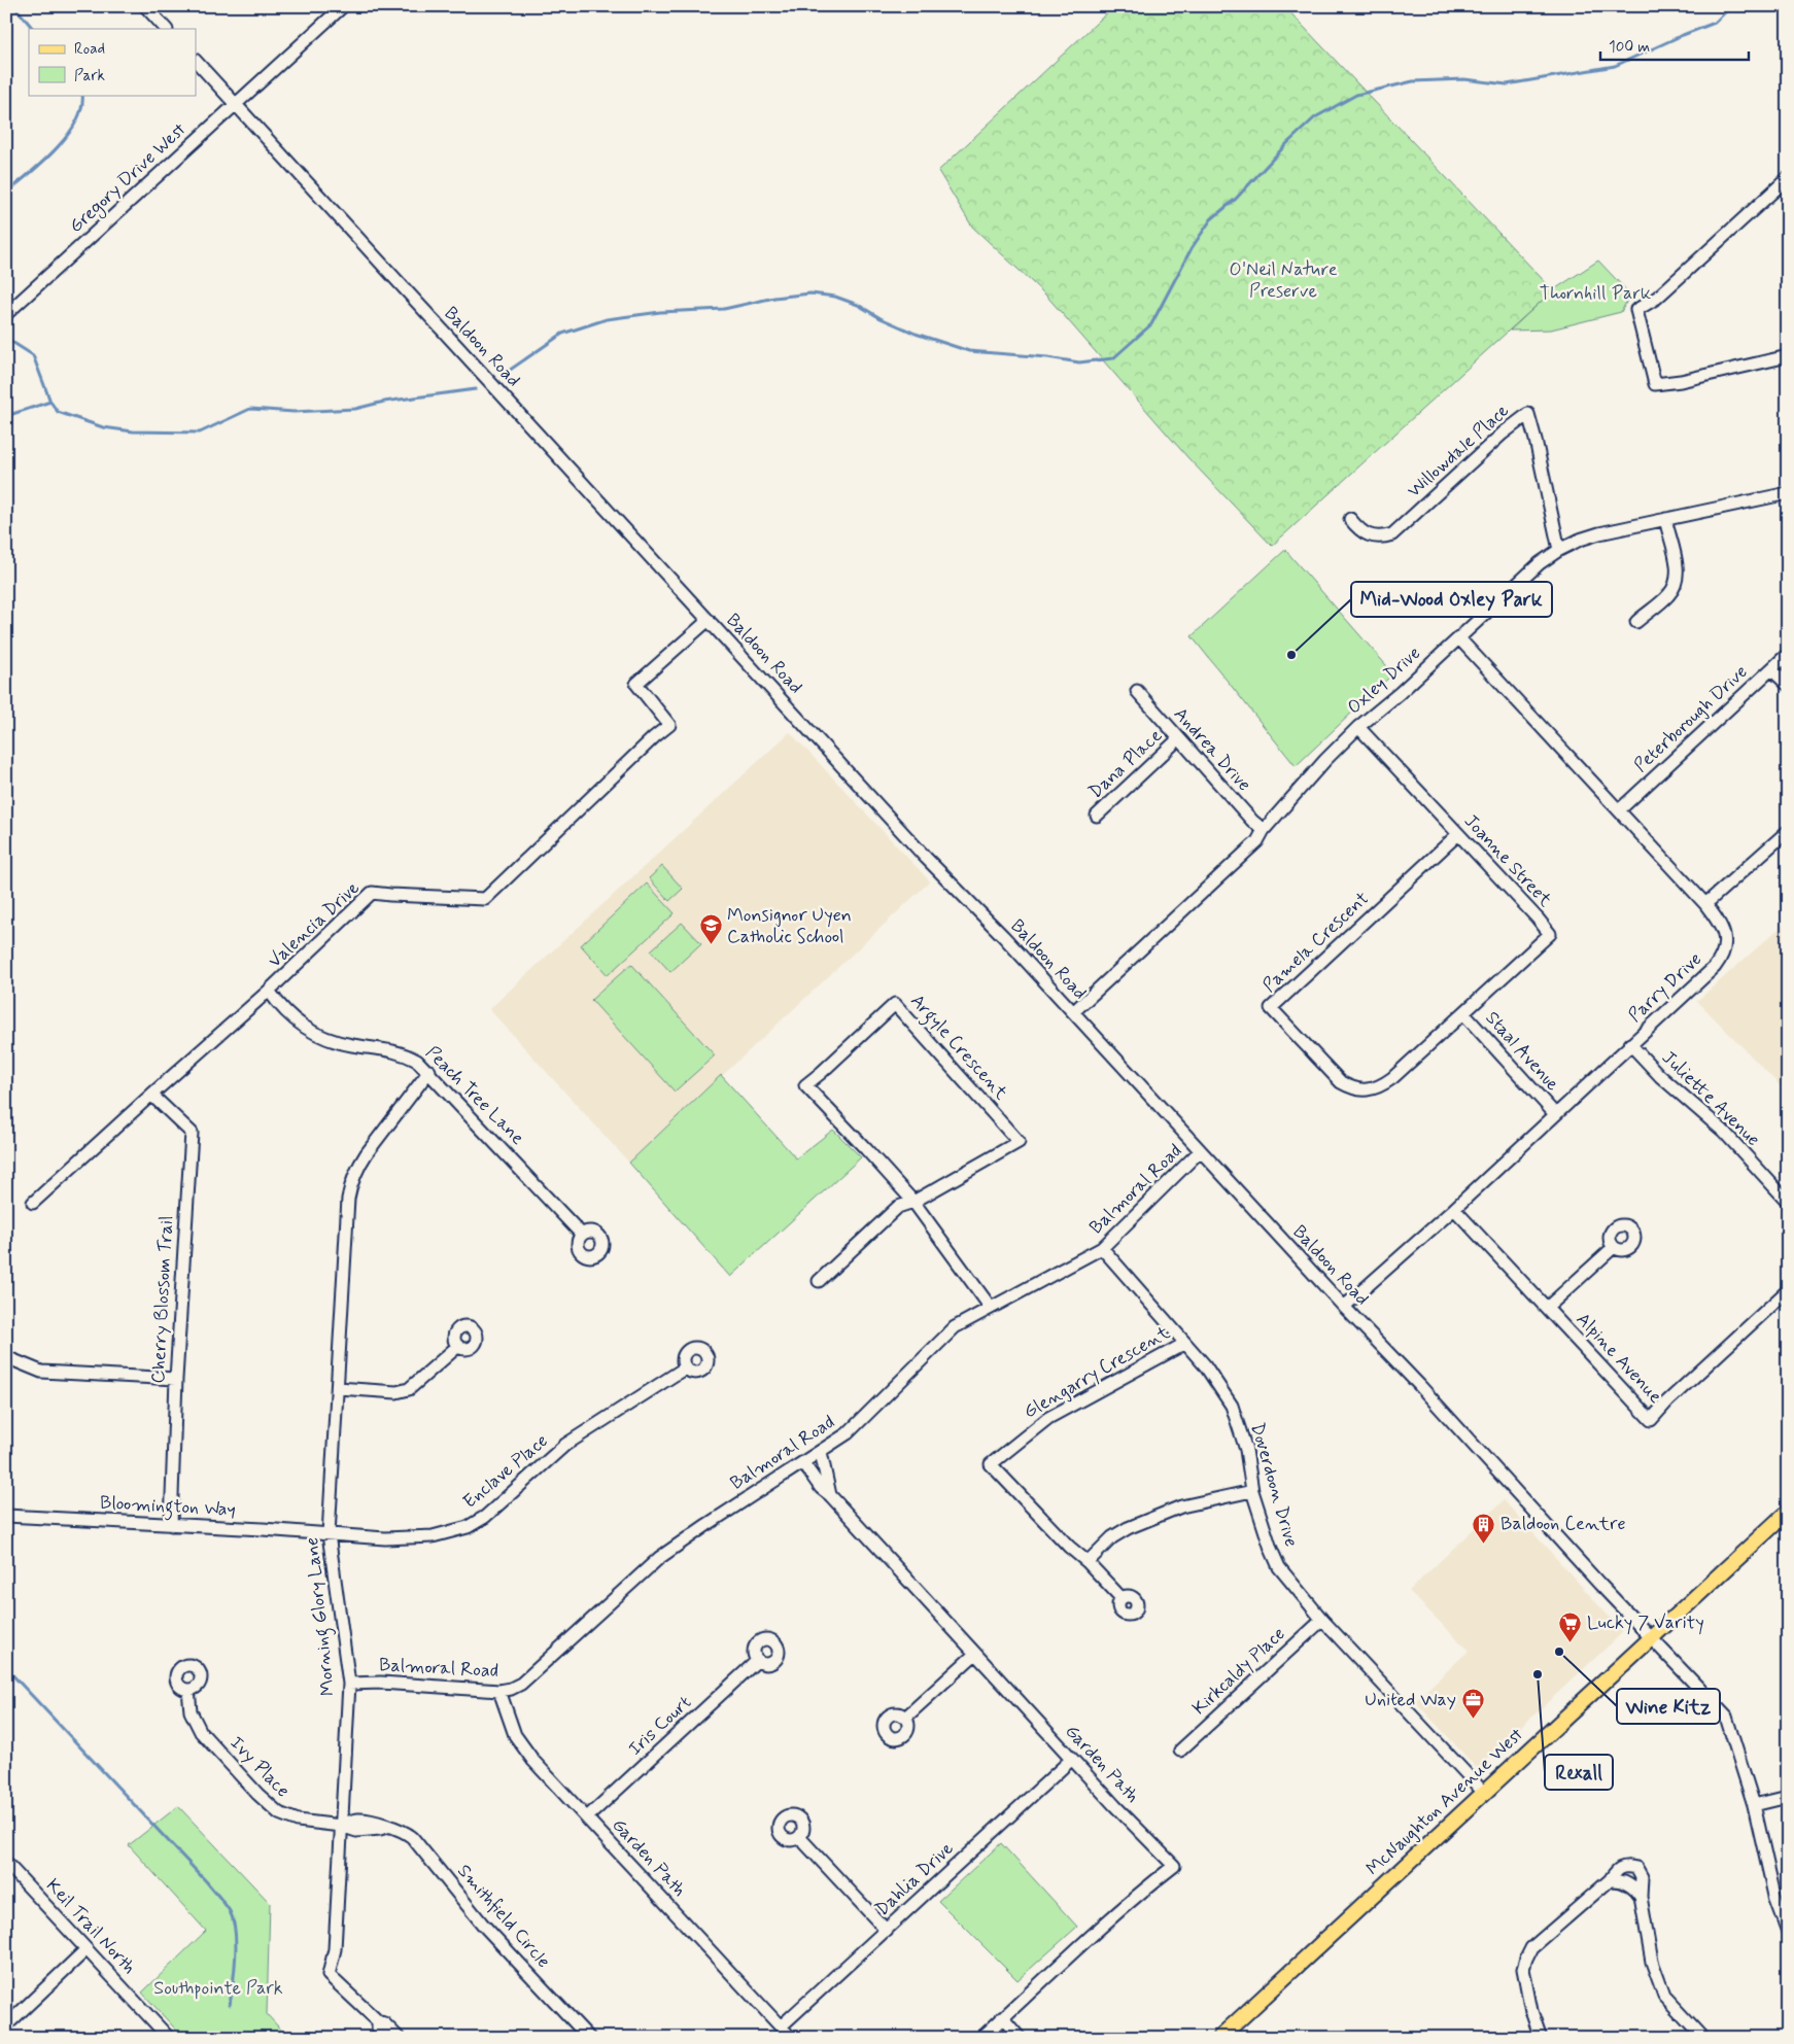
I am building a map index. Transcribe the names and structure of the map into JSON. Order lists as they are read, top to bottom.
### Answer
{
  "streets": {
    "main road": ["McNaughton Avenue West"],
    "street": [
      "Gregory Drive West",
      "Baldoon Road",
      "Willowdale Place",
      "Oxley Drive",
      "Peterborough Drive",
      "Andrea Drive",
      "Dana Place",
      "Joanne Street",
      "Valencia Drive",
      "Pamela Crescent",
      "Parry Drive",
      "Argyle Crescent",
      "Staal Avenue",
      "Peach Tree Lane",
      "Juliette Avenue",
      "Balmoral Road",
      "Cherry Blossom Trail",
      "Alpine Avenue",
      "Glengarry Crescent",
      "Enclave Place",
      "Doverdoon Drive",
      "Bloomington Way",
      "Morning Glory Lane",
      "Kirkcaldy Place",
      "Iris Court",
      "Garden Path",
      "Ivy Place",
      "Dahlia Drive",
      "Smithfield Circle",
      "Keil Trail North"
    ]
  },
  "crossings": [
    ["Gregory Drive West", "Baldoon Road"],
    ["Baldoon Road", "Oxley Drive"],
    ["Baldoon Road", "Valencia Drive"],
    ["Baldoon Road", "Parry Drive"],
    ["Baldoon Road", "Balmoral Road"],
    ["Baldoon Road", "McNaughton Avenue West"],
    ["Willowdale Place", "Oxley Drive"],
    ["Oxley Drive", "Andrea Drive"],
    ["Oxley Drive", "Joanne Street"],
    ["Oxley Drive", "Parry Drive"],
    ["Peterborough Drive", "Parry Drive"],
    ["Andrea Drive", "Dana Place"],
    ["Joanne Street", "Pamela Crescent"],
    ["Joanne Street", "Staal Avenue"],
    ["Valencia Drive", "Peach Tree Lane"],
    ["Valencia Drive", "Cherry Blossom Trail"],
    ["Pamela Crescent", "Staal Avenue"],
    ["Parry Drive", "Staal Avenue"],
    ["Parry Drive", "Juliette Avenue"],
    ["Parry Drive", "Alpine Avenue"],
    ["Argyle Crescent", "Balmoral Road"],
    ["Peach Tree Lane", "Morning Glory Lane"],
    ["Balmoral Road", "Doverdoon Drive"],
    ["Balmoral Road", "Morning Glory Lane"],
    ["Balmoral Road", "Garden Path"],
    ["Cherry Blossom Trail", "Bloomington Way"],
    ["Glengarry Crescent", "Doverdoon Drive"],
    ["Enclave Place", "Bloomington Way"],
    ["Enclave Place", "Morning Glory Lane"],
    ["Doverdoon Drive", "Kirkcaldy Place"],
    ["Doverdoon Drive", "McNaughton Avenue West"],
    ["Bloomington Way", "Morning Glory Lane"],
    ["Morning Glory Lane", "Ivy Place"],
    ["Morning Glory Lane", "Smithfield Circle"],
    ["Iris Court", "Garden Path"],
    ["Garden Path", "Dahlia Drive"],
    ["Ivy Place", "Smithfield Circle"]
  ],
  "parks": ["O'Neil Nature Preserve", "Thornhill Park", "Southpointe Park"],
  "places": {
    "other": ["Mid-Wood Oxley Park", "Wine Kitz", "Rexall"],
    "school or university": ["Monsignor Uyen Catholic School"],
    "building": ["Baldoon Centre"],
    "supermarket": ["Lucky 7 Varity"],
    "office": ["United Way"]
  },
  "legend": ["Road", "Park"],
  "scale_bar": "100 m"
}
